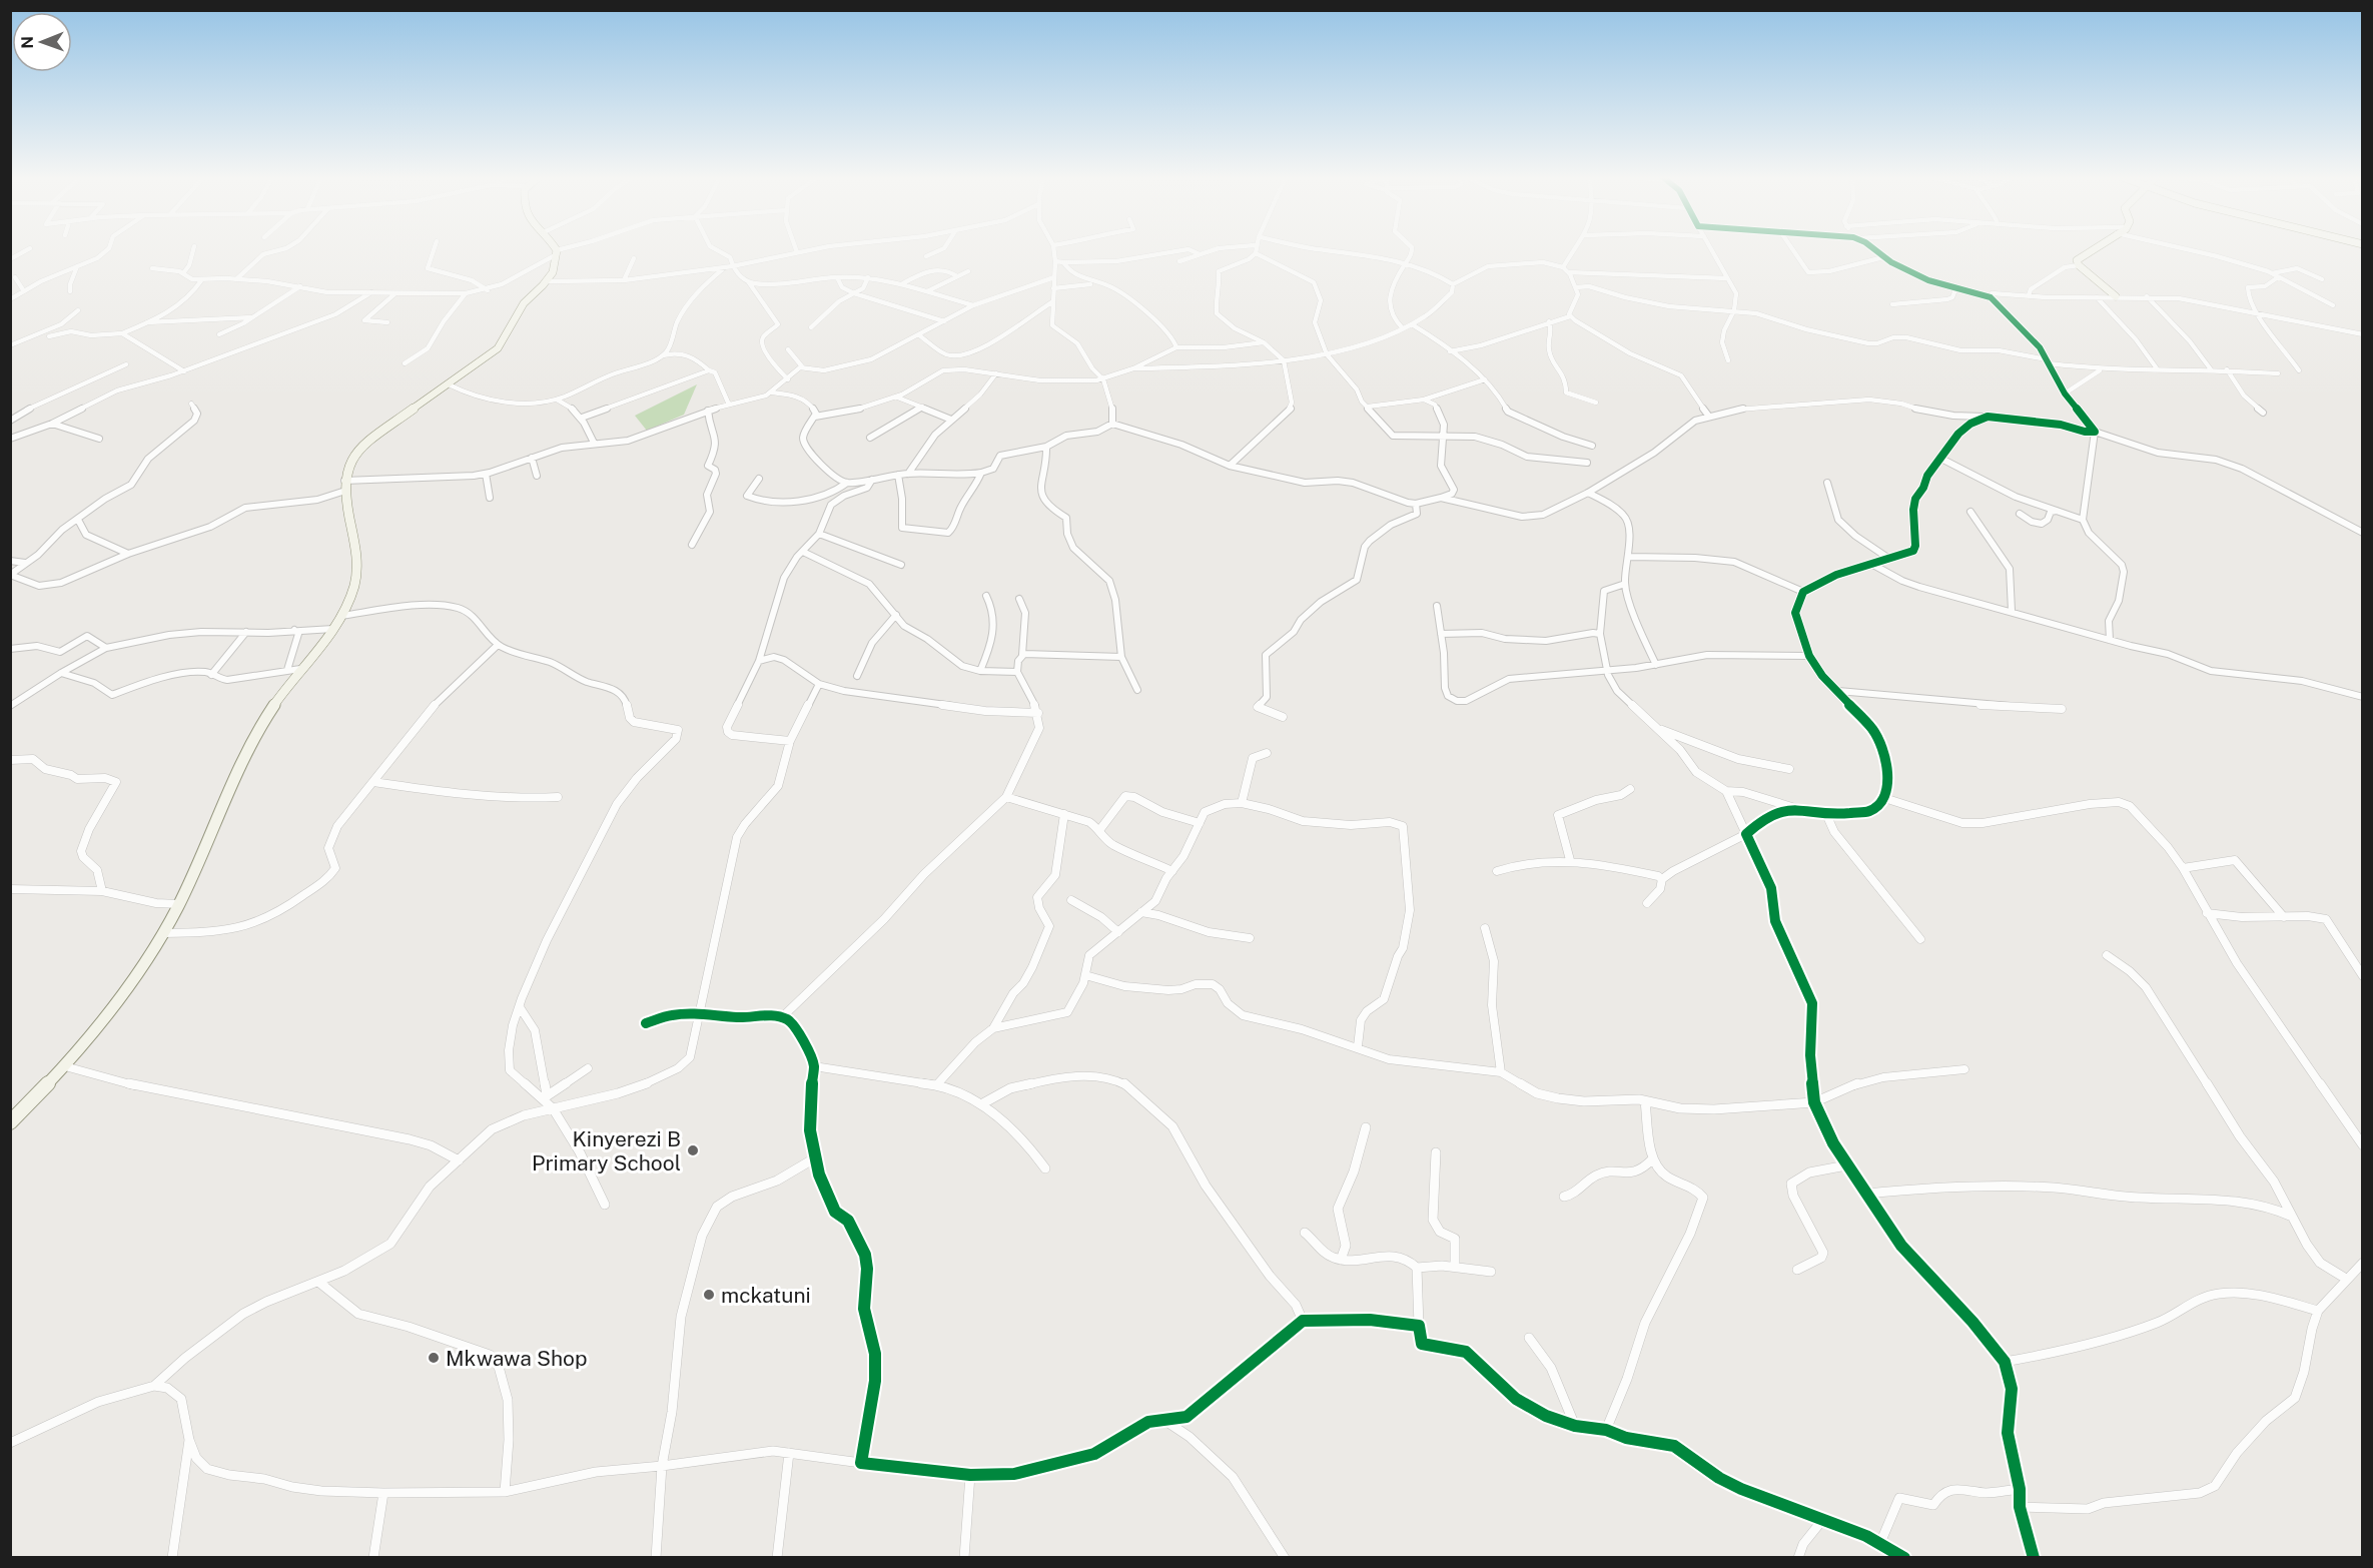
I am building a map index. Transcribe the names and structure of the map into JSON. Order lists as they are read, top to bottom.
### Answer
{
  "places": ["Kinyerezi B Primary School", "mckatuni", "Mkwawa Shop"],
  "north": "left"
}
